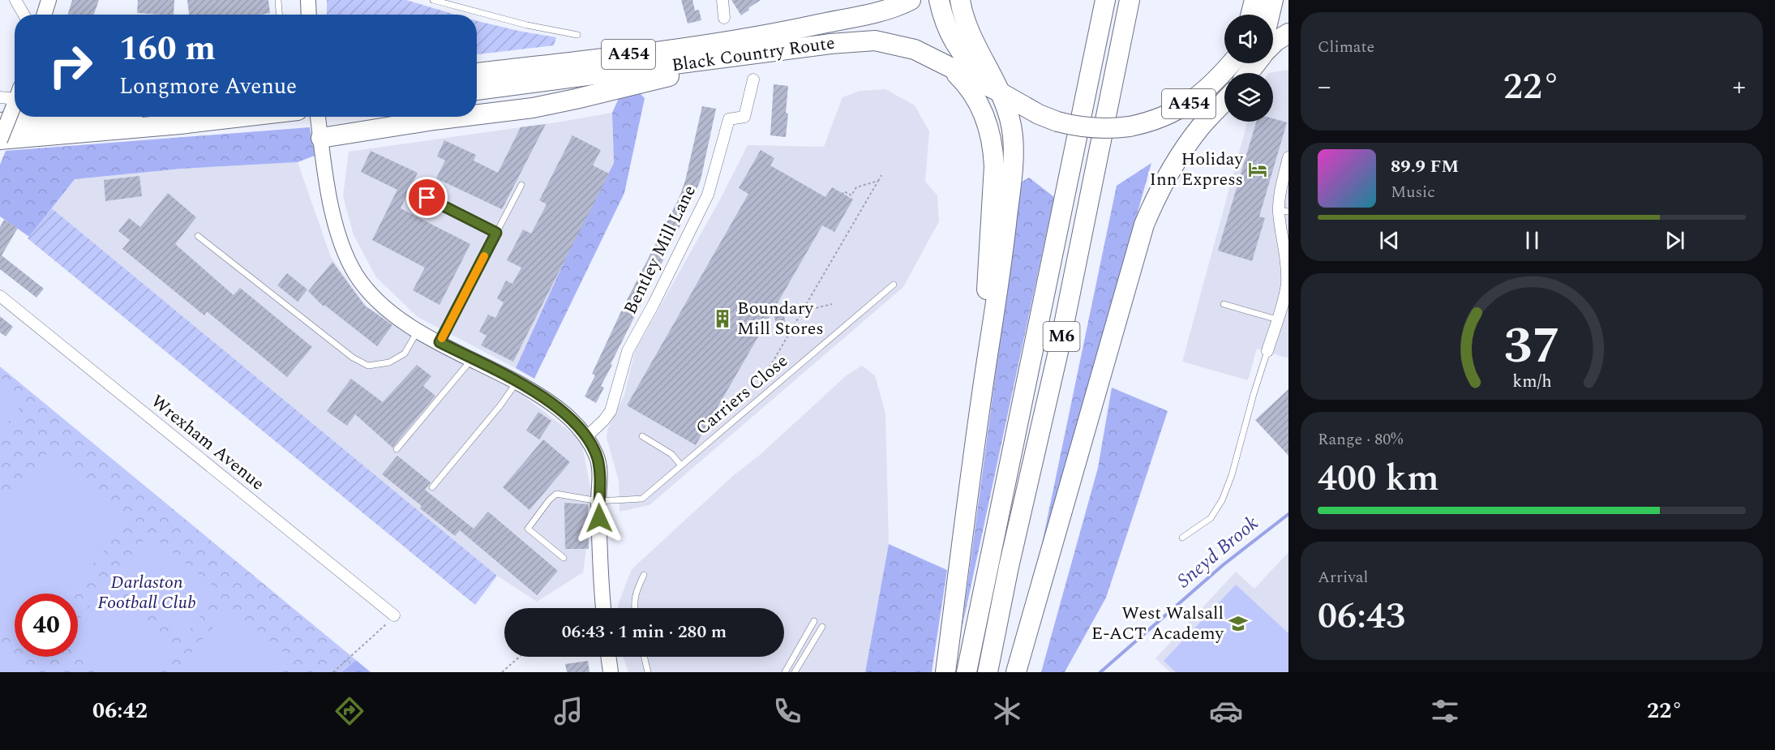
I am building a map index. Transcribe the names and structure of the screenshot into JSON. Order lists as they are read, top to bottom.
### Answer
{
  "streets": {
    "highway": ["A454", "Black Country Route", "M6"],
    "street": ["Bentley Mill Lane", "Wrexham Avenue"],
    "lane": ["Carriers Close"]
  },
  "crossings": [
    ["A454", "Black Country Route"]
  ],
  "water": ["Sneyd Brook"],
  "parks": ["Darlaston Football Club"],
  "places": {
    "hotel": ["Holiday Inn Express"],
    "building": ["Boundary Mill Stores"],
    "school or university": ["West Walsall E-ACT Academy"]
  },
  "page": {
    "tile": [
      "Climate",
      ["Range · 80%", "400 km"],
      ["Arrival", "06:43"]
    ],
    "turn": ["160 m", "Longmore Avenue"],
    "heat": ["−", "22°", "+"],
    "song": ["89.9 FM", "Music"],
    "limit": "40",
    "trip": "06:43 · 1 min · 280 m",
    "tabs": ["06:42", "22°"],
    "gauge": ["37", "km/h"]
  }
}
